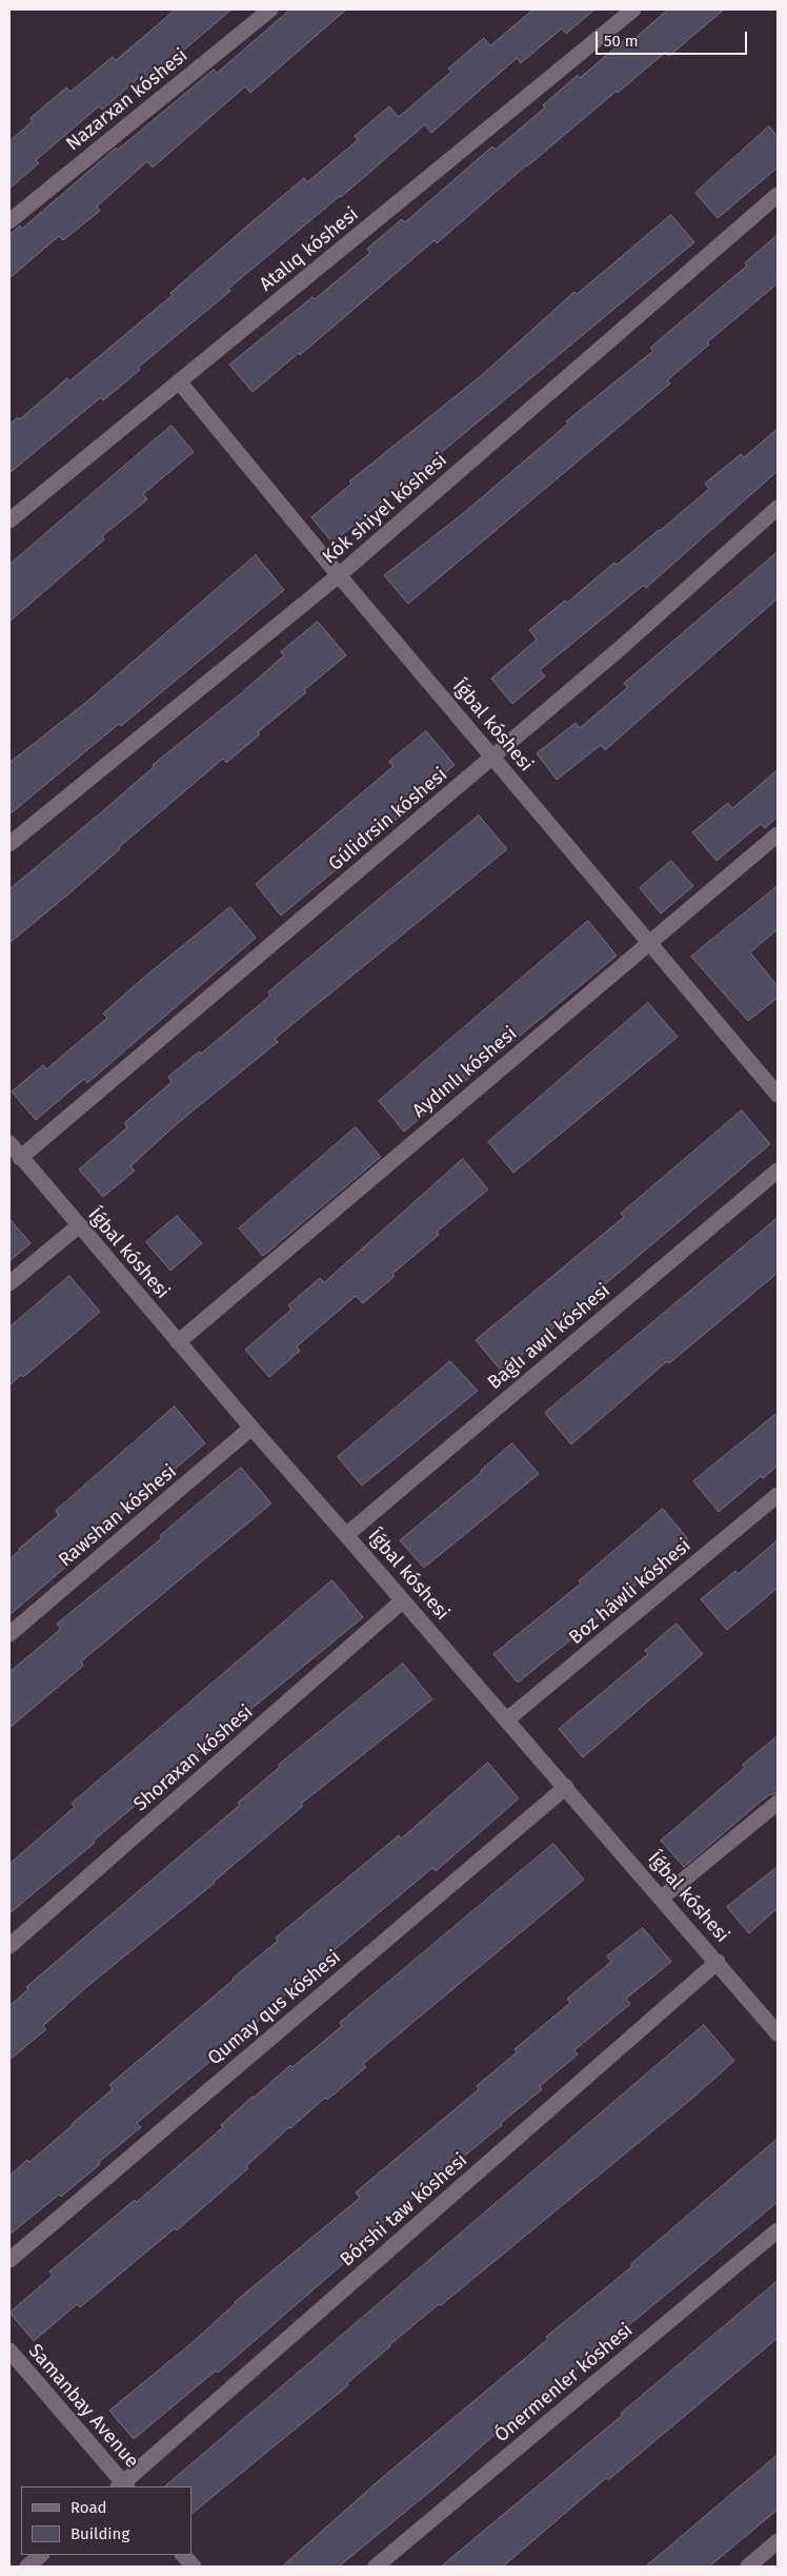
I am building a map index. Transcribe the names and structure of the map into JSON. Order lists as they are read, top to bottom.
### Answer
{
  "streets": {
    "street": [
      "Nazarxan kóshesi",
      "Atalıq kóshesi",
      "Kók shiyel kóshesi",
      "Íǵbal kóshesi",
      "Gúlidrsin kóshesi",
      "Aydınlı kóshesi",
      "Baǵlı awıl kóshesi",
      "Rawshan kóshesi",
      "Boz háwli kóshesi",
      "Shoraxan kóshesi",
      "Qumay qus kóshesi",
      "Bórshi taw kóshesi",
      "Ónermenler kóshesi",
      "Samanbay Avenue"
    ]
  },
  "crossings": [
    ["Atalıq kóshesi", "Íǵbal kóshesi"],
    ["Kók shiyel kóshesi", "Íǵbal kóshesi"],
    ["Íǵbal kóshesi", "Gúlidrsin kóshesi"],
    ["Íǵbal kóshesi", "Aydınlı kóshesi"],
    ["Íǵbal kóshesi", "Baǵlı awıl kóshesi"],
    ["Íǵbal kóshesi", "Rawshan kóshesi"],
    ["Íǵbal kóshesi", "Boz háwli kóshesi"],
    ["Íǵbal kóshesi", "Shoraxan kóshesi"],
    ["Íǵbal kóshesi", "Qumay qus kóshesi"],
    ["Íǵbal kóshesi", "Bórshi taw kóshesi"],
    ["Bórshi taw kóshesi", "Samanbay Avenue"]
  ],
  "legend": ["Road", "Building"],
  "scale_bar": "50 m"
}
